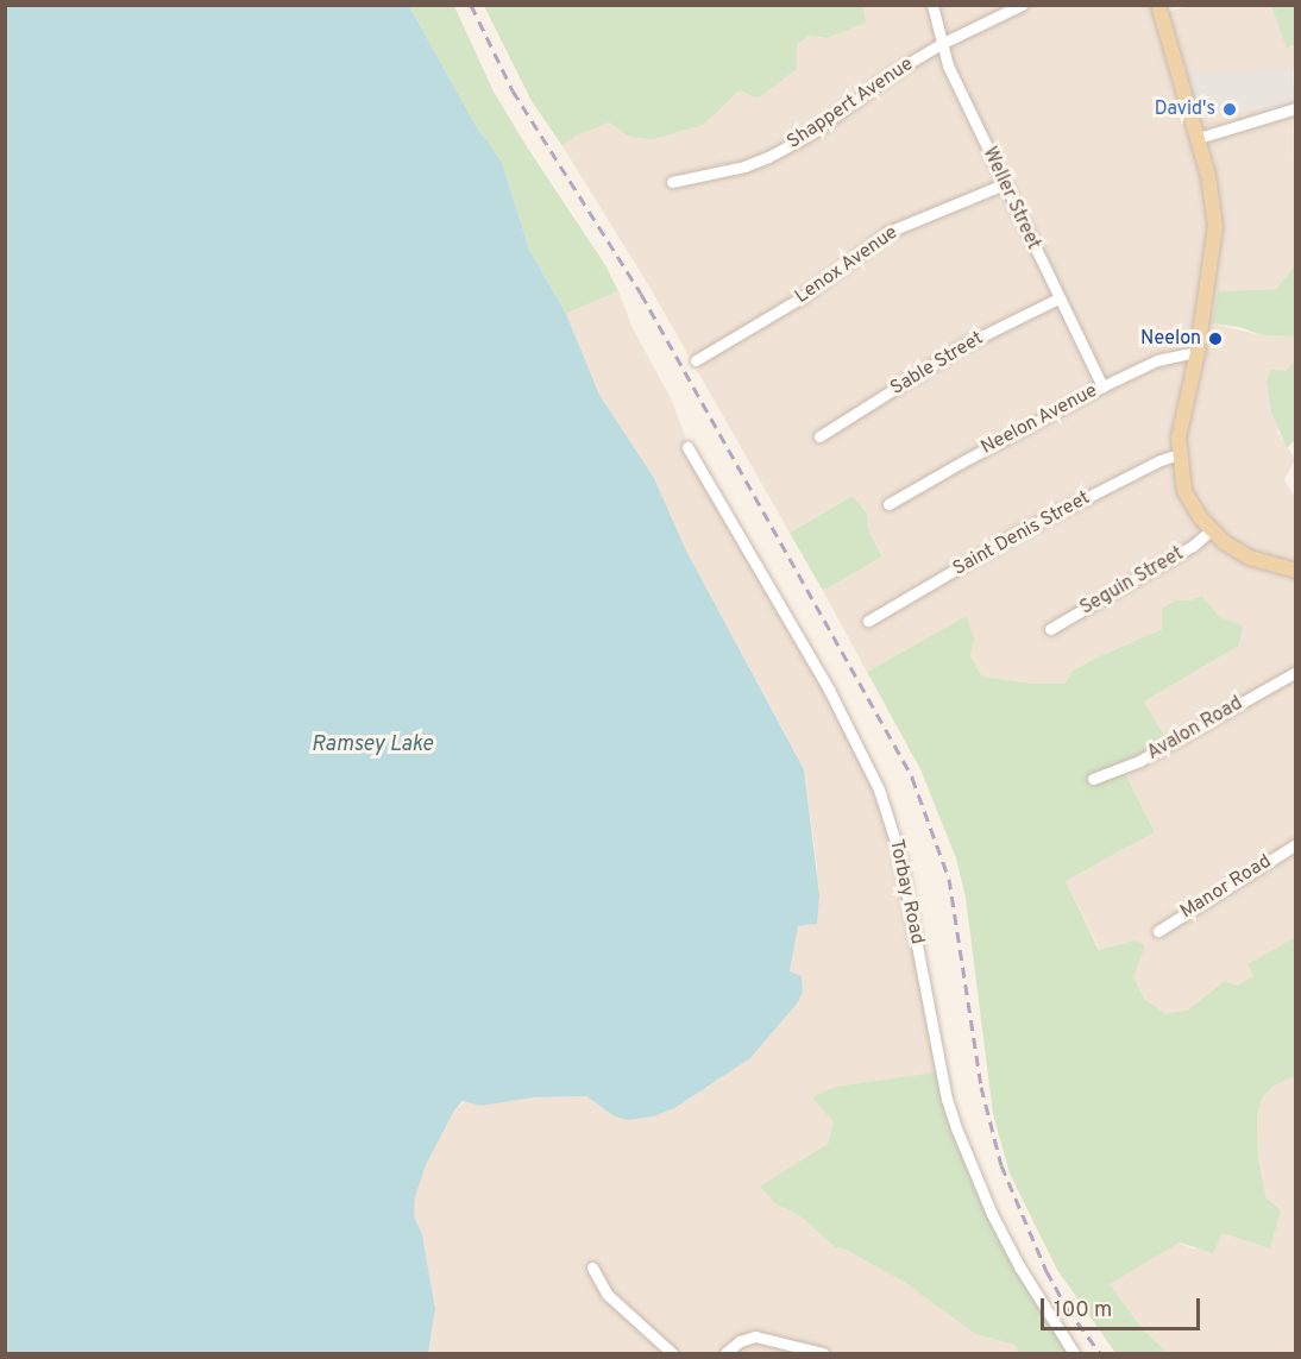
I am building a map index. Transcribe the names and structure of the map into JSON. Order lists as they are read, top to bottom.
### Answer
{
  "streets": {
    "street": [
      "Shappert Avenue",
      "Weller Street",
      "Lenox Avenue",
      "Sable Street",
      "Neelon Avenue",
      "Saint Denis Street",
      "Seguin Street",
      "Avalon Road",
      "Manor Road",
      "Torbay Road"
    ]
  },
  "crossings": [
    ["Shappert Avenue", "Weller Street"],
    ["Weller Street", "Lenox Avenue"],
    ["Weller Street", "Sable Street"],
    ["Weller Street", "Neelon Avenue"]
  ],
  "water": ["Ramsey Lake"],
  "places": ["David's", "Neelon"],
  "scale_bar": "100 m"
}
